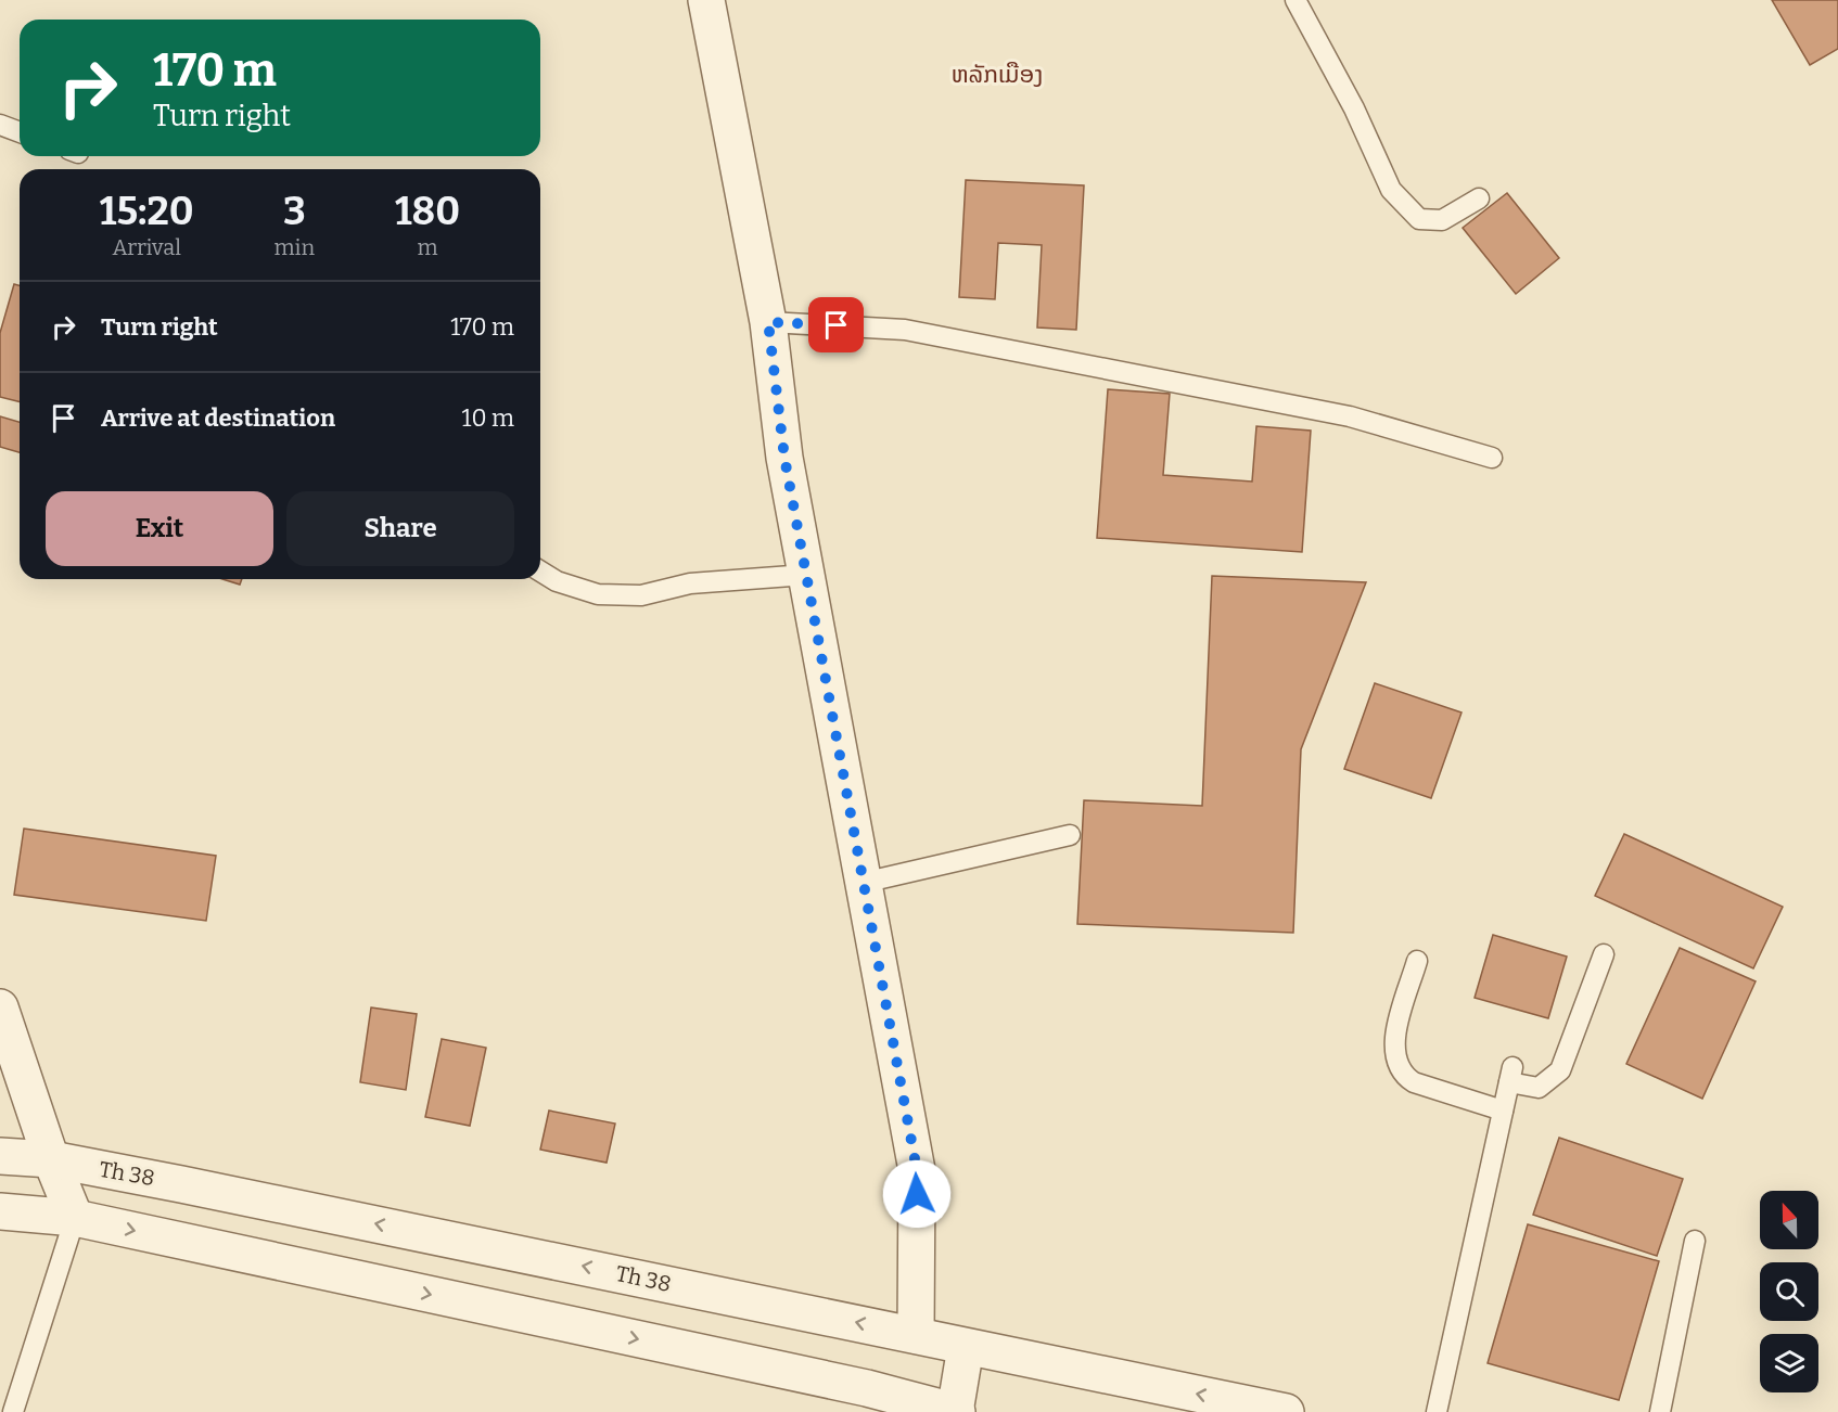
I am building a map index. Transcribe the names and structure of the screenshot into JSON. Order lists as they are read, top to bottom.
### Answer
{
  "streets": {
    "street": ["Th 38"]
  },
  "districts": ["ຫລັກເມືອງ"],
  "north": "top",
  "page": {
    "turn": ["170 m", "Turn right"],
    "eta": [
      "15:20",
      "Arrival",
      "3",
      "min",
      "180",
      "m"
    ],
    "list": [
      {
        "name": "Turn right",
        "value": "170 m"
      },
      {
        "name": "Arrive at destination",
        "value": "10 m"
      }
    ],
    "buttons": ["Exit", "Share"]
  }
}
